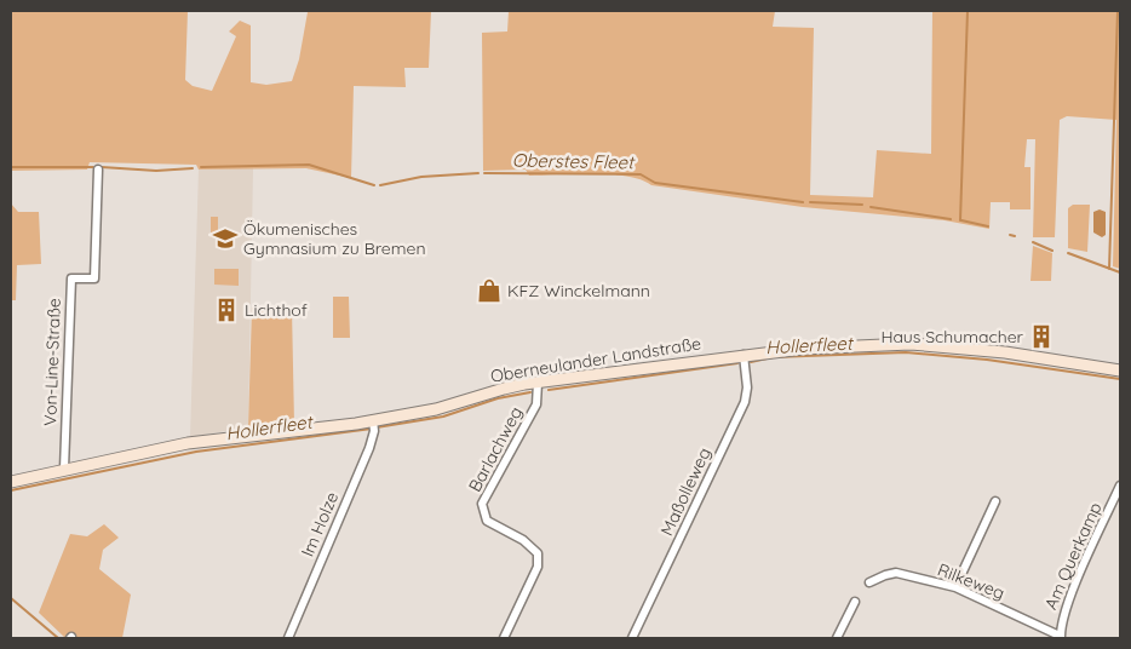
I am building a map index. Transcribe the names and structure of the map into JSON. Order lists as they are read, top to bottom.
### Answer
{
  "streets": {
    "street": [
      "Oberneulander Landstraße",
      "Von-Line-Straße",
      "Barlachweg",
      "Maßolleweg",
      "Im Holze",
      "Am Querkamp",
      "Rilkeweg"
    ]
  },
  "crossings": [
    ["Oberneulander Landstraße", "Von-Line-Straße"],
    ["Oberneulander Landstraße", "Barlachweg"],
    ["Oberneulander Landstraße", "Maßolleweg"],
    ["Oberneulander Landstraße", "Im Holze"],
    ["Am Querkamp", "Rilkeweg"]
  ],
  "water": ["Oberstes Fleet", "Hollerfleet"],
  "places": {
    "school or university": ["Ökumenisches Gymnasium zu Bremen"],
    "shop": ["KFZ Winckelmann"],
    "building": ["Lichthof", "Haus Schumacher"]
  }
}
